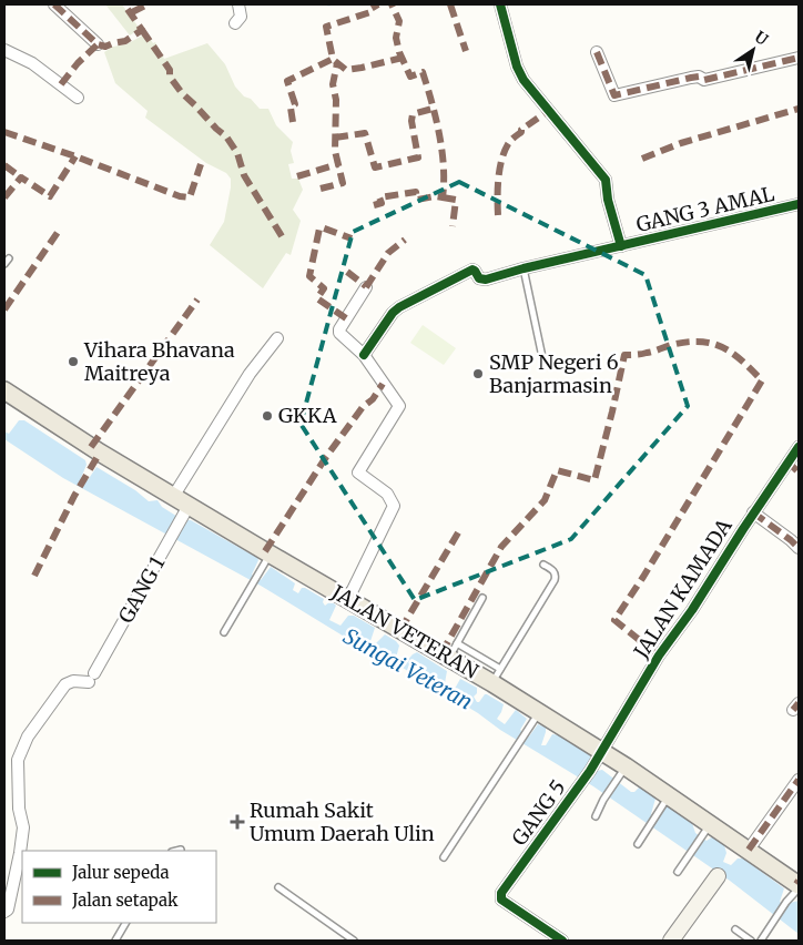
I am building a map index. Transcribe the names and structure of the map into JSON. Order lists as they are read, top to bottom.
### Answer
{
  "streets": {
    "main road": ["JALAN VETERAN"],
    "street": [
      "GANG 3 AMAL",
      "JALAN KAMADA",
      "GANG 1",
      "GANG 5"
    ]
  },
  "crossings": [
    ["JALAN KAMADA", "JALAN VETERAN"],
    ["JALAN KAMADA", "GANG 5"],
    ["GANG 1", "JALAN VETERAN"],
    ["JALAN VETERAN", "GANG 5"]
  ],
  "water": ["Sungai Veteran"],
  "places": {
    "other": ["Vihara Bhavana Maitreya", "SMP Negeri 6 Banjarmasin", "GKKA"],
    "health": ["Rumah Sakit Umum Daerah Ulin"]
  },
  "legend": ["Jalur sepeda", "Jalan setapak"],
  "north": "top right"
}
